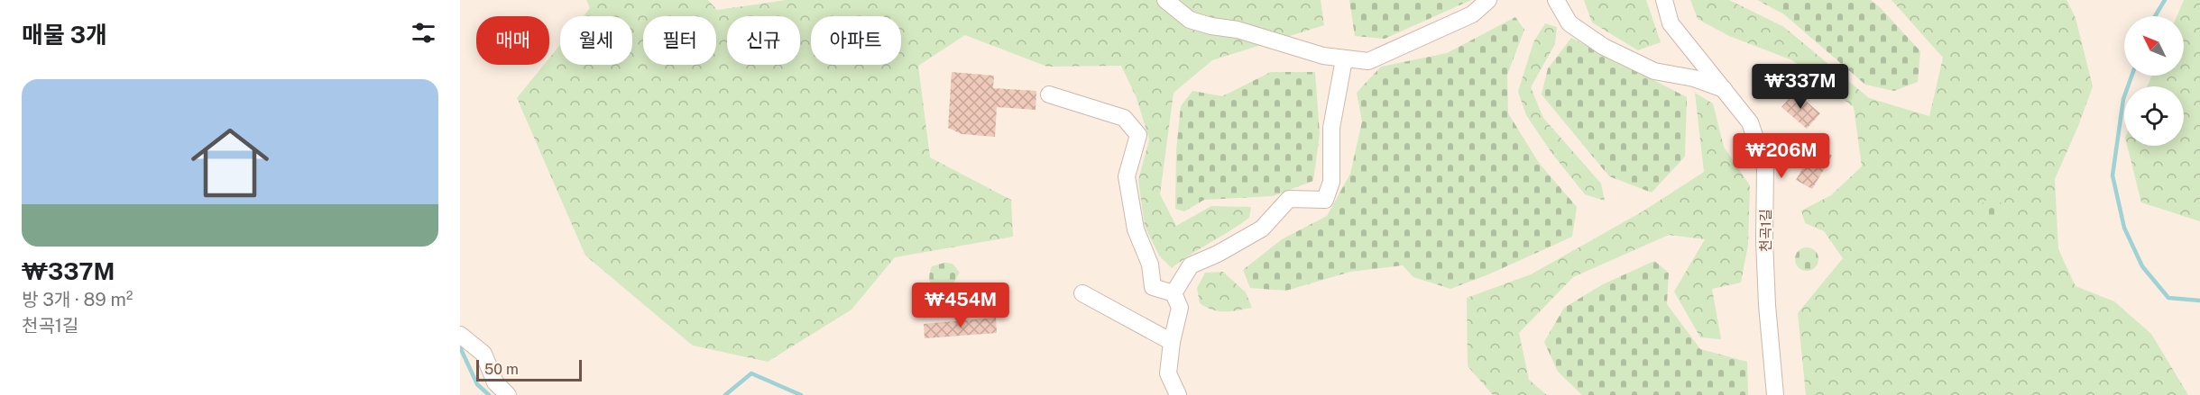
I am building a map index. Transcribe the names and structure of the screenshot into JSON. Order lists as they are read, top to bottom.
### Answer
{
  "streets": {
    "street": ["천곡1길"]
  },
  "scale_bar": "50 m",
  "north": "top left",
  "page": {
    "heading": "매물 3개",
    "chip": [
      "매매",
      "월세",
      "필터",
      "신규",
      "아파트"
    ],
    "price": ["₩337M", "₩206M", "₩454M"],
    "list": [
      {
        "name": "₩337M",
        "note": "방 3개 · 89 m² · 천곡1길"
      }
    ],
    "scale": "50 m"
  }
}
